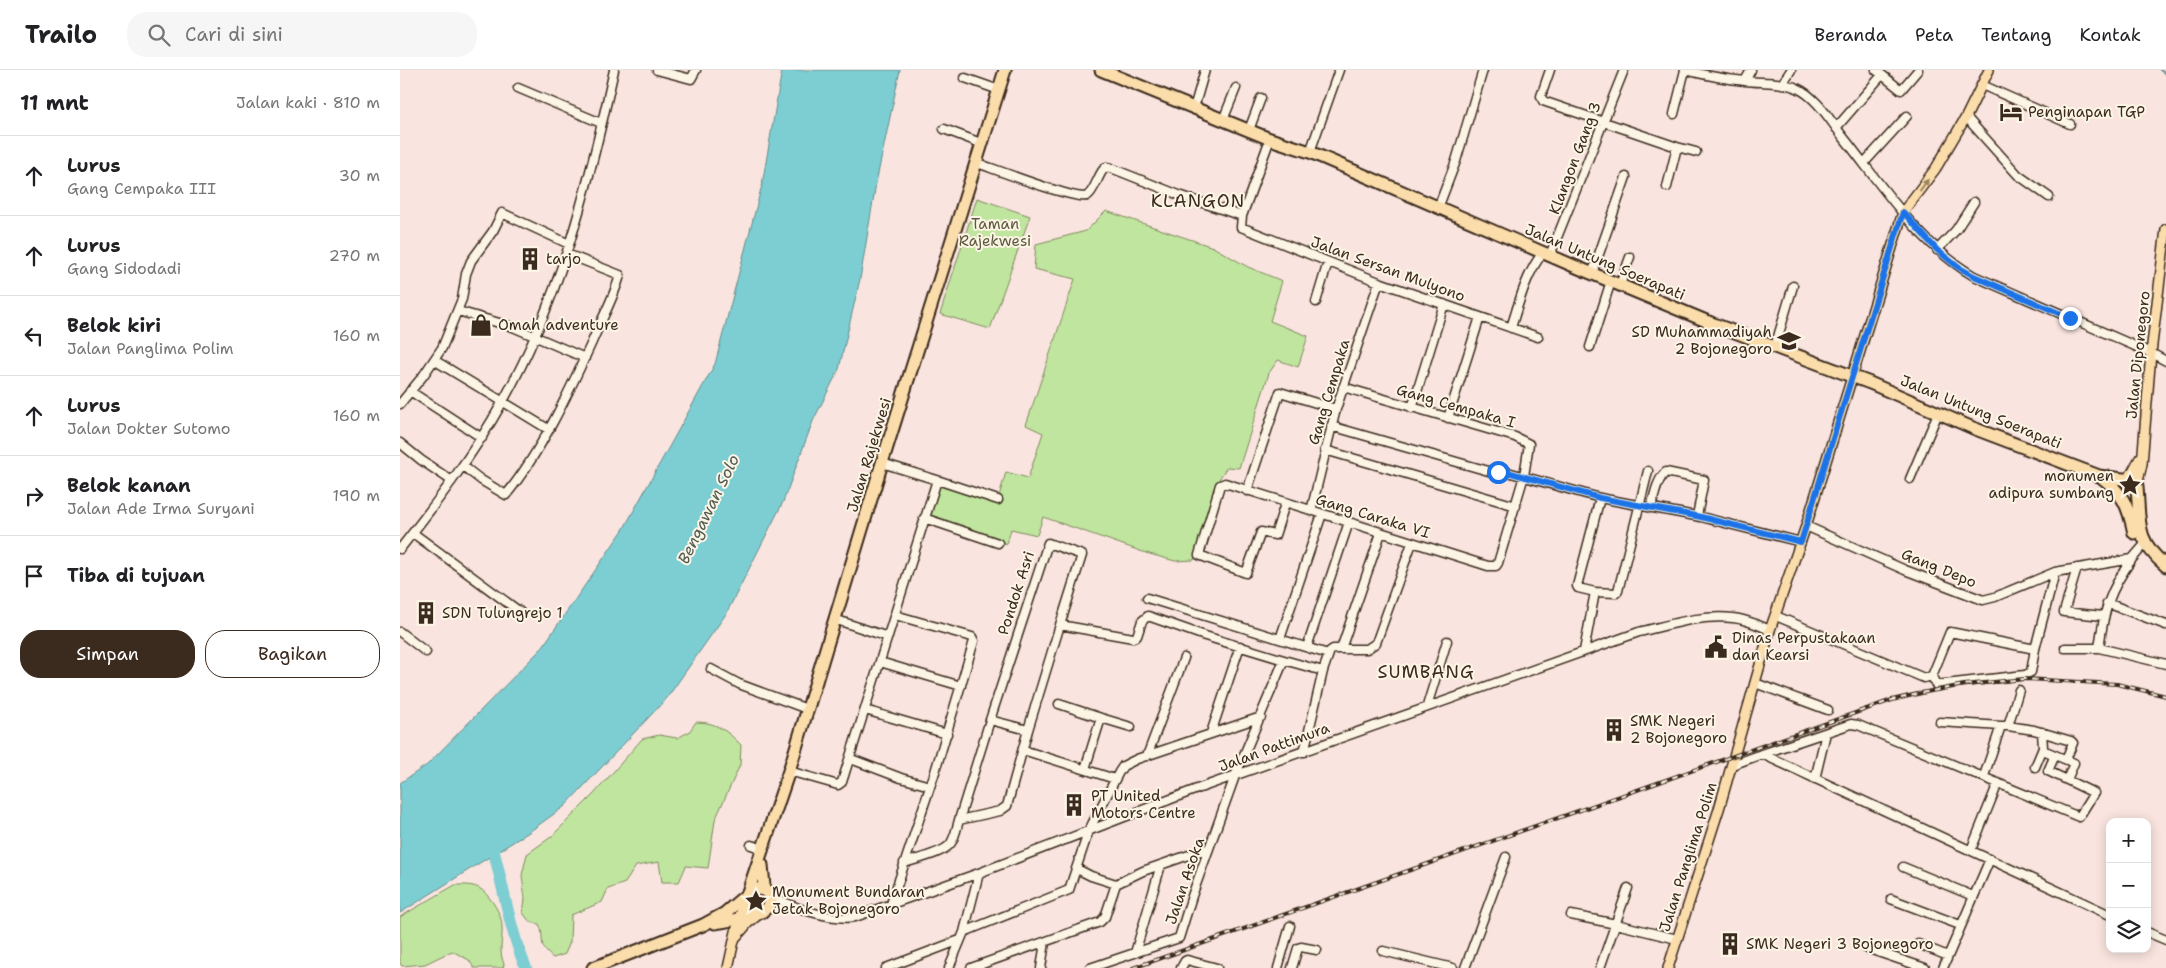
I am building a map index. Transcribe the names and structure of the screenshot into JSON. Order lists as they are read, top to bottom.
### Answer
{
  "streets": {
    "highway": ["Jalan Untung Soerapati", "Jalan Rajekwesi"],
    "main road": ["Jalan Diponegoro", "Jalan Panglima Polim"],
    "street": [
      "Klangon Gang 3",
      "Jalan Sersan Mulyono",
      "Gang Cempaka",
      "Gang Cempaka I",
      "Gang Caraka VI",
      "Gang Depo",
      "Pondok Asri",
      "Jalan Pattimura",
      "Jalan Asoka"
    ]
  },
  "crossings": [
    ["Klangon Gang 3", "Jalan Untung Soerapati"],
    ["Klangon Gang 3", "Jalan Sersan Mulyono"],
    ["Jalan Sersan Mulyono", "Gang Cempaka"],
    ["Gang Cempaka", "Gang Cempaka I"],
    ["Gang Cempaka", "Gang Caraka VI"],
    ["Gang Cempaka I", "Gang Caraka VI"],
    ["Jalan Pattimura", "Jalan Panglima Polim"],
    ["Jalan Pattimura", "Jalan Asoka"]
  ],
  "districts": ["KLANGON", "SUMBANG"],
  "water": ["Bengawan Solo"],
  "parks": ["Taman Rajekwesi"],
  "places": {
    "hotel": ["Penginapan TGP"],
    "building": [
      "tarjo",
      "SDN Tulungrejo 1",
      "SMK Negeri 2 Bojonegoro",
      "PT United Motors Centre",
      "SMK Negeri 3 Bojonegoro"
    ],
    "shop": ["Omah adventure"],
    "school or university": ["SD Muhammadiyah 2 Bojonegoro"],
    "place": ["monumen adipura sumbang", "Monument Bundaran Jetak Bojonegoro"],
    "public building": ["Dinas Perpustakaan dan Kearsi"]
  },
  "page": {
    "header": "Trailo",
    "search": "Cari di sini",
    "nav": [
      "Beranda",
      "Peta",
      "Tentang",
      "Kontak"
    ],
    "heading": ["11 mnt", "Jalan kaki · 810 m"],
    "list": [
      ["Lurus", "Gang Cempaka III", "30 m"],
      ["Lurus", "Gang Sidodadi", "270 m"],
      ["Belok kiri", "Jalan Panglima Polim", "160 m"],
      ["Lurus", "Jalan Dokter Sutomo", "160 m"],
      ["Belok kanan", "Jalan Ade Irma Suryani", "190 m"],
      "Tiba di tujuan"
    ],
    "buttons": ["Simpan", "Bagikan"],
    "map_buttons": ["+", "−"]
  }
}
